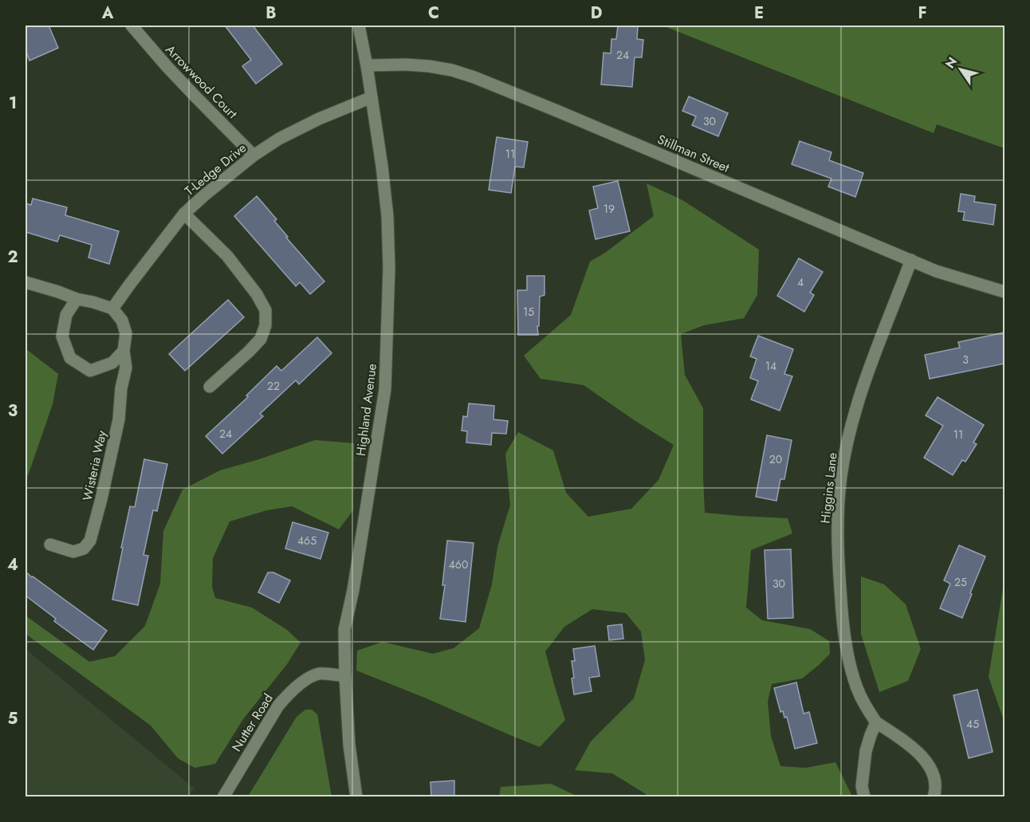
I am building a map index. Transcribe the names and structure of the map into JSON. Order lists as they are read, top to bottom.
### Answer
{
  "streets": {
    "street": [
      "Arrowwood Court",
      "Stillman Street",
      "T-Ledge Drive",
      "Highland Avenue",
      "Wisteria Way",
      "Higgins Lane",
      "Nutter Road"
    ]
  },
  "crossings": [
    ["Arrowwood Court", "T-Ledge Drive"],
    ["Stillman Street", "Highland Avenue"],
    ["Stillman Street", "Higgins Lane"],
    ["T-Ledge Drive", "Highland Avenue"],
    ["T-Ledge Drive", "Wisteria Way"],
    ["Highland Avenue", "Nutter Road"]
  ],
  "house_numbers": [
    "24",
    "30",
    "11",
    "19",
    "4",
    "15",
    "3",
    "14",
    "22",
    "24",
    "11",
    "20",
    "465",
    "460",
    "25",
    "30",
    "45"
  ],
  "north": "top left",
  "grid": {
    "columns": [
      "A",
      "B",
      "C",
      "D",
      "E",
      "F"
    ],
    "rows": [
      "1",
      "2",
      "3",
      "4",
      "5"
    ]
  }
}
